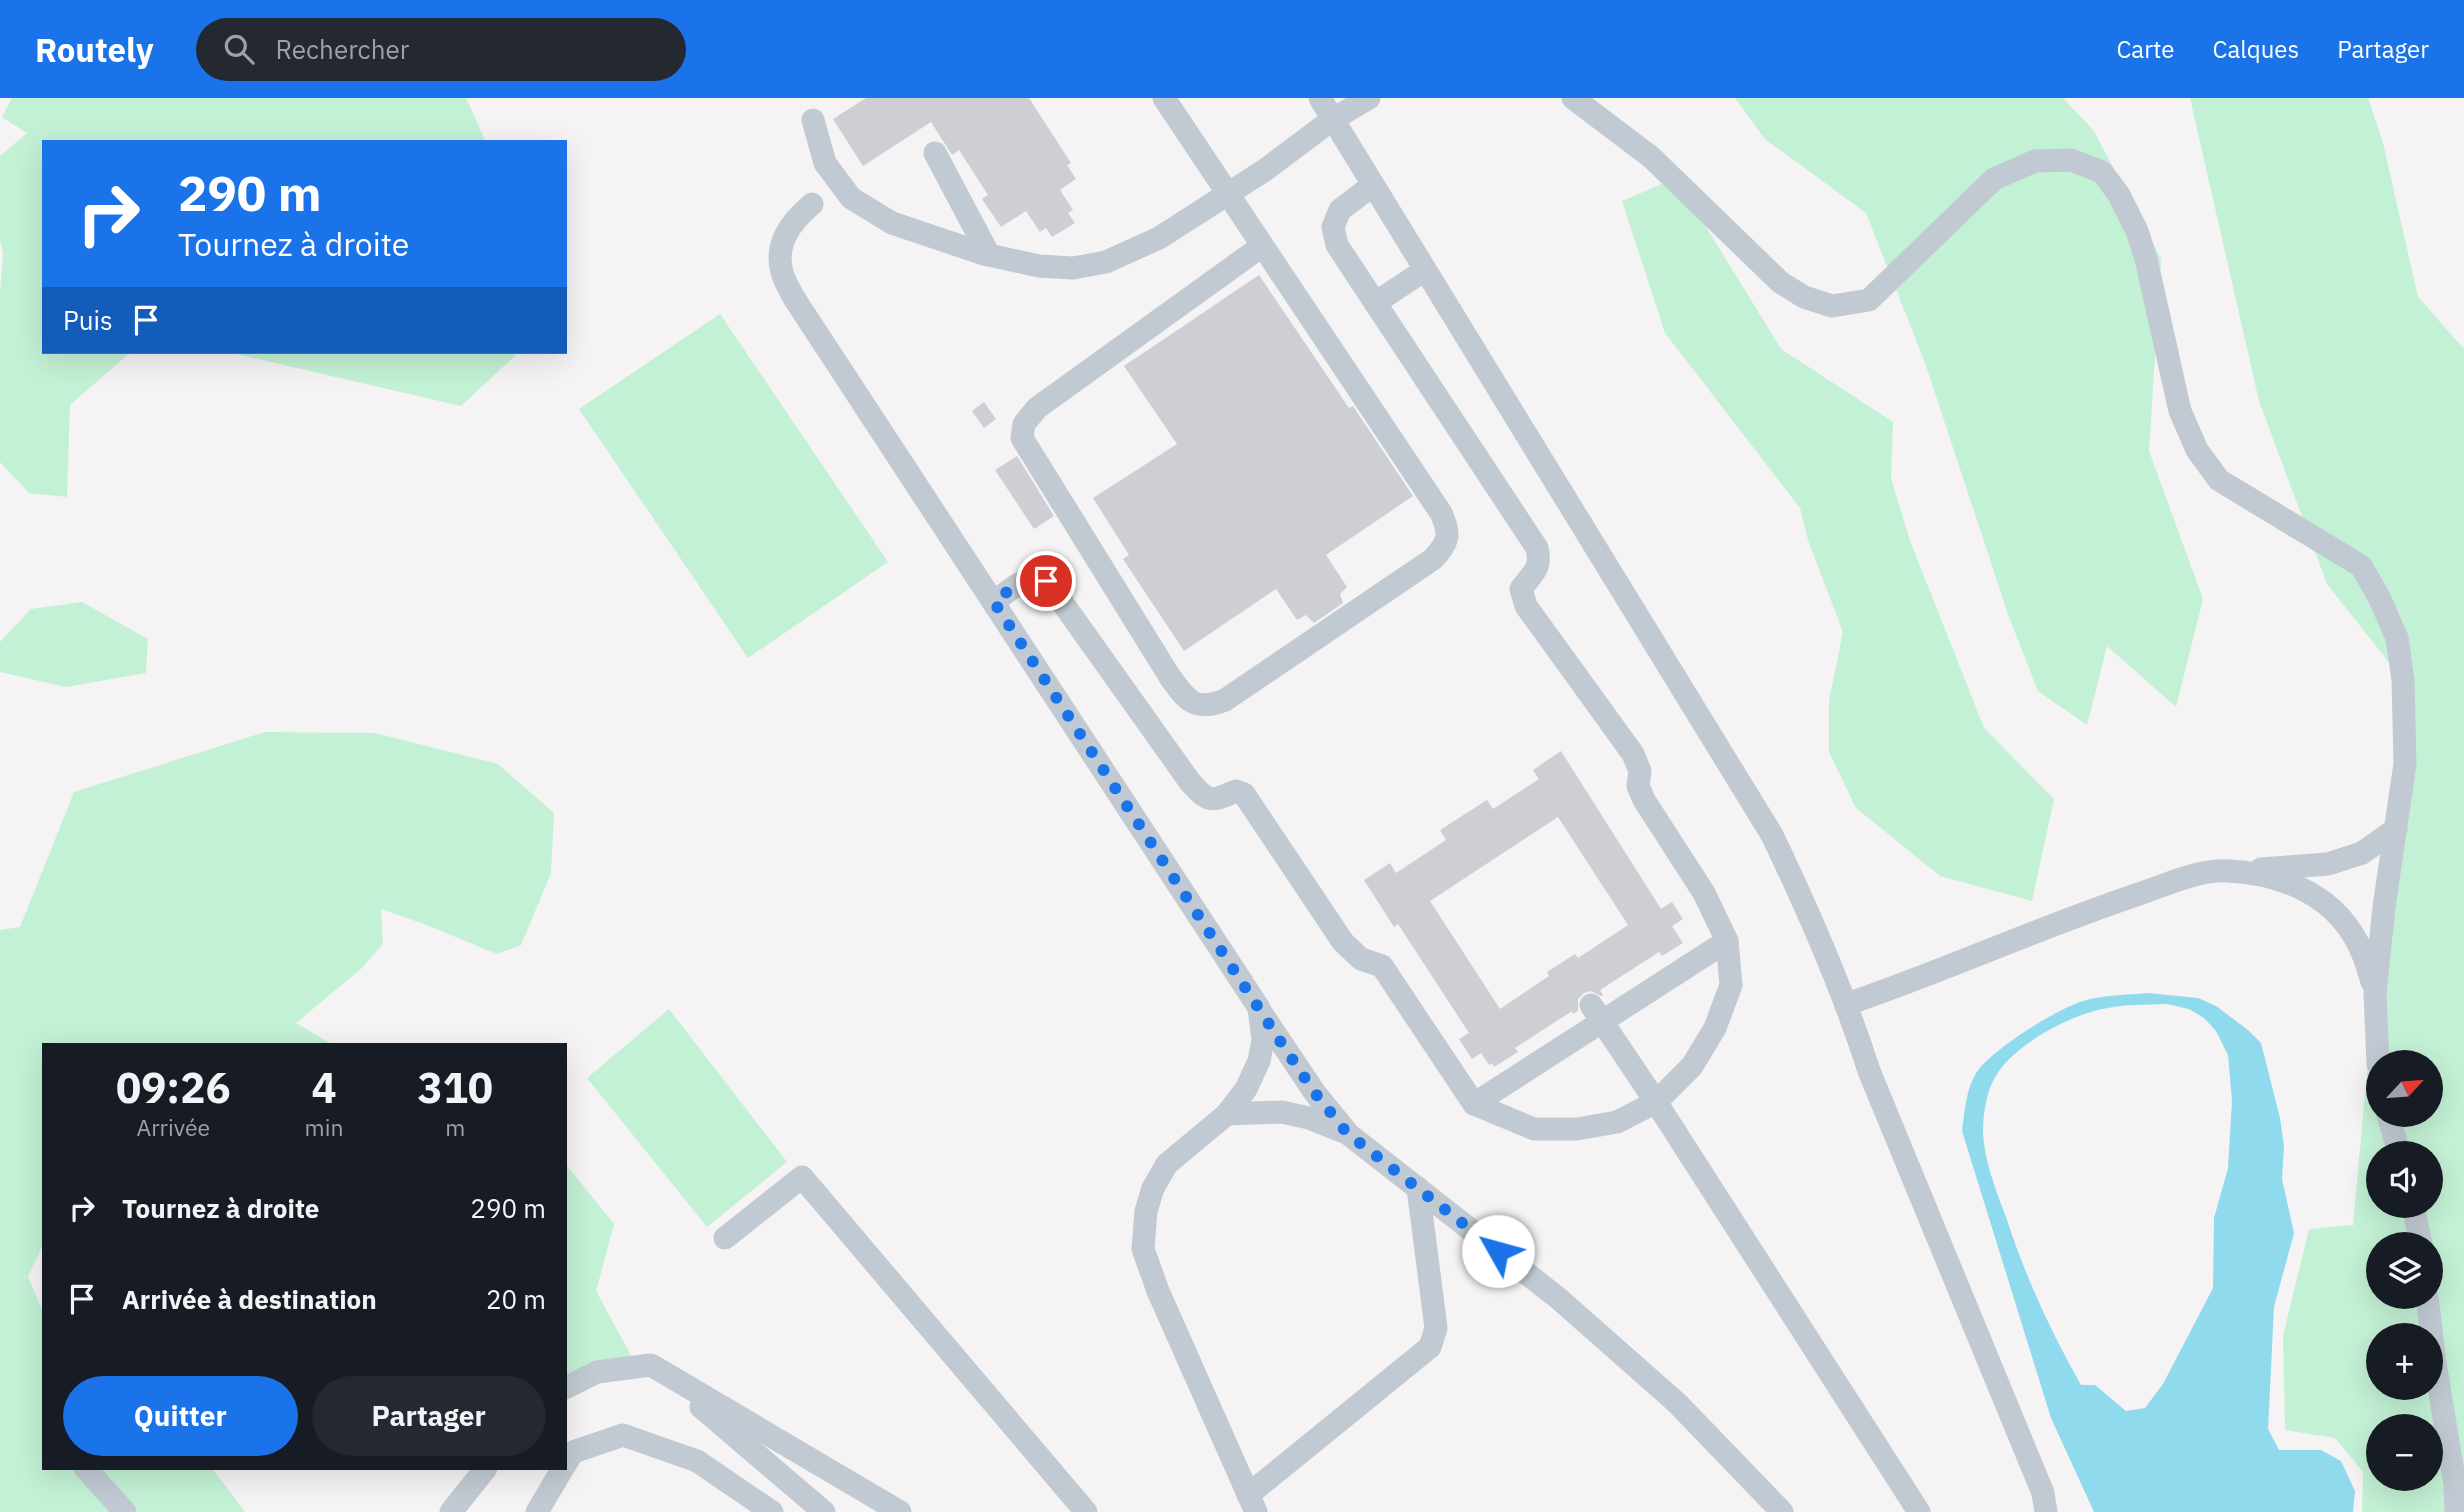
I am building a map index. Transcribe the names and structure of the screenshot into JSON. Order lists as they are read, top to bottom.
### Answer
{
  "north": "top right",
  "page": {
    "header": "Routely",
    "search": "Rechercher",
    "nav": ["Carte", "Calques", "Partager"],
    "turn": ["290 m", "Tournez à droite"],
    "then": "Puis",
    "eta": [
      "09:26",
      "Arrivée",
      "4",
      "min",
      "310",
      "m"
    ],
    "map_buttons": ["+", "−"],
    "list": [
      {
        "name": "Tournez à droite",
        "value": "290 m"
      },
      {
        "name": "Arrivée à destination",
        "value": "20 m"
      }
    ],
    "buttons": ["Quitter", "Partager"]
  }
}
